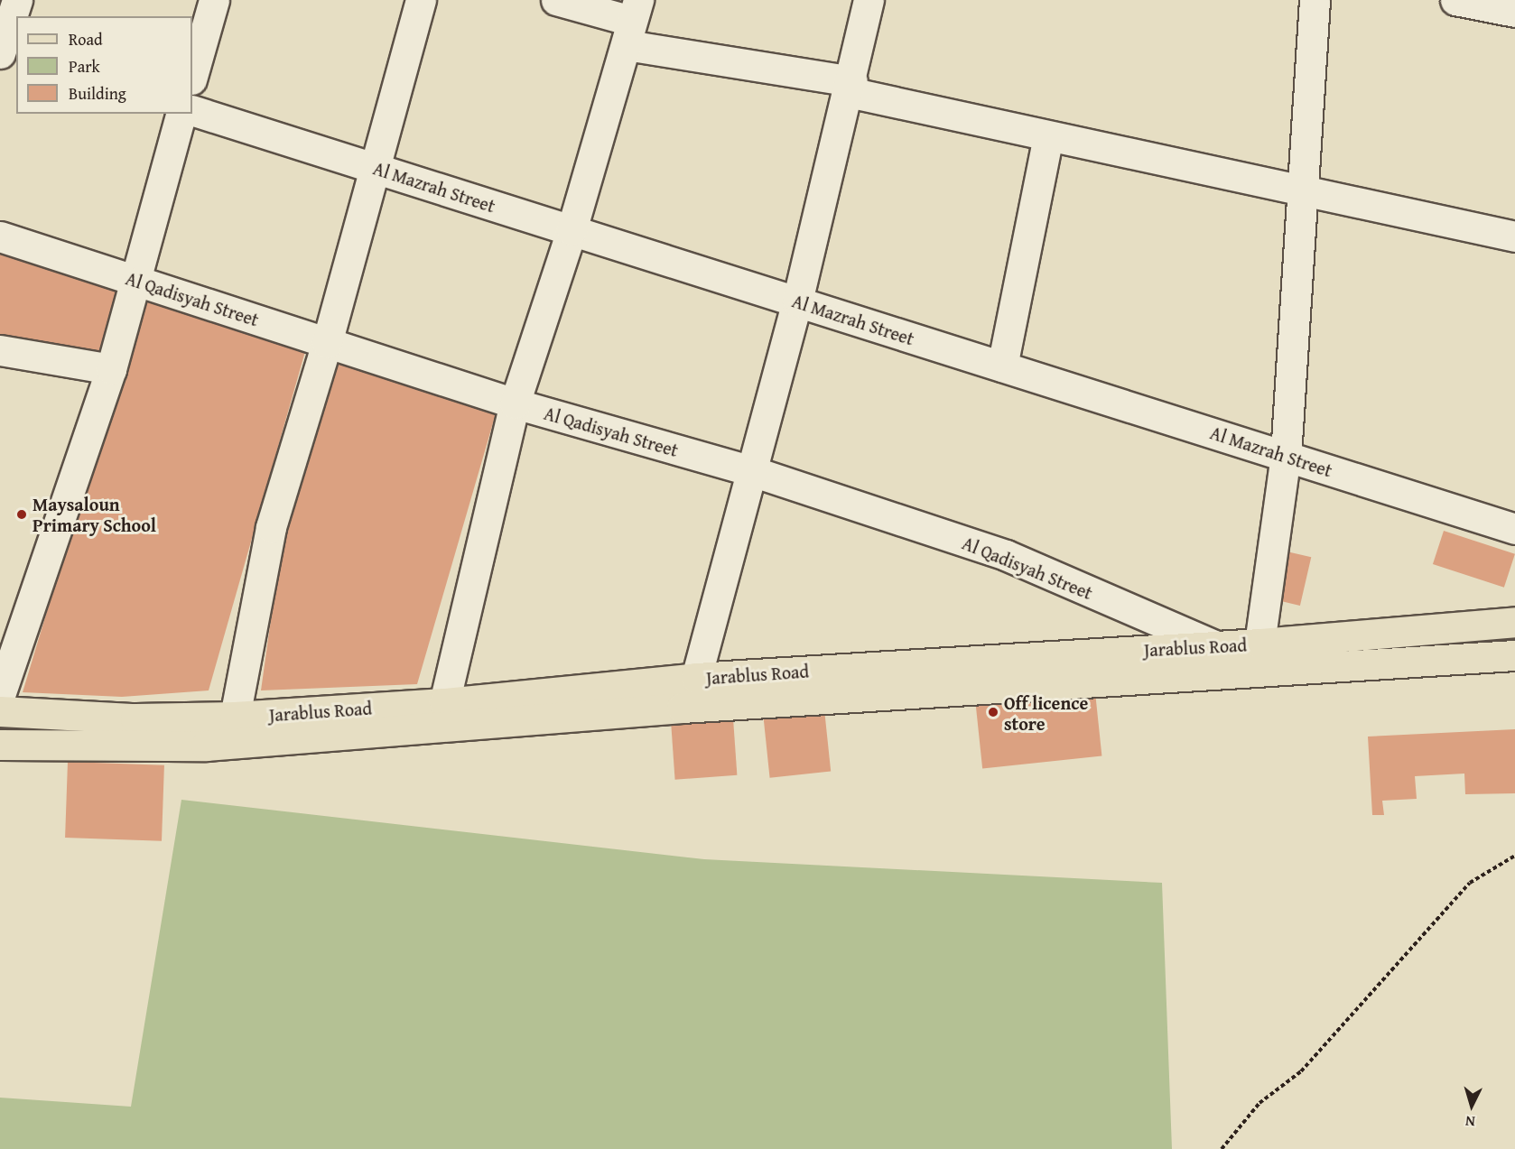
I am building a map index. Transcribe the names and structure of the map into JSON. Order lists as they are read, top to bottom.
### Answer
{
  "streets": {
    "main road": ["Jarablus Road"],
    "street": ["Al Mazrah Street", "Al Qadisyah Street"]
  },
  "crossings": [
    ["Al Qadisyah Street", "Jarablus Road"]
  ],
  "places": ["Maysaloun Primary School", "Off licence store"],
  "legend": ["Road", "Park", "Building"],
  "north": "bottom"
}
